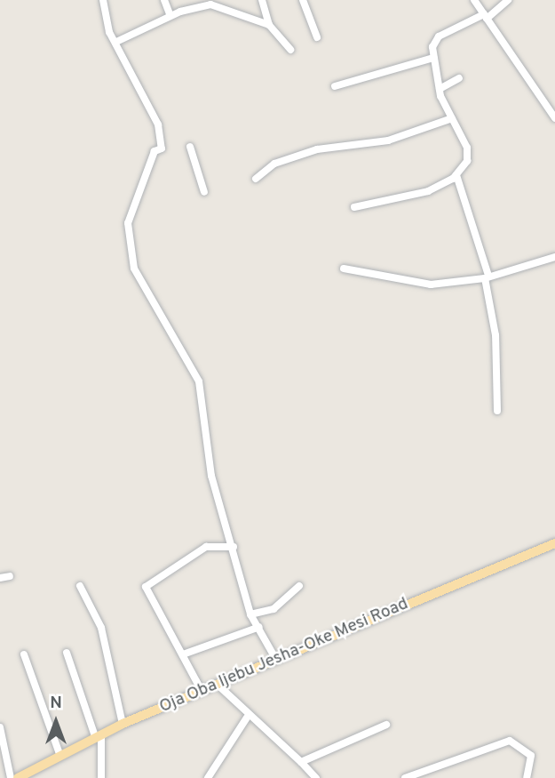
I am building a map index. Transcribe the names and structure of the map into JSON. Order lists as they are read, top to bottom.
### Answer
{
  "streets": {
    "main road": ["Oja Oba Ijebu Jesha-Oke Mesi Road"]
  },
  "north": "top"
}
